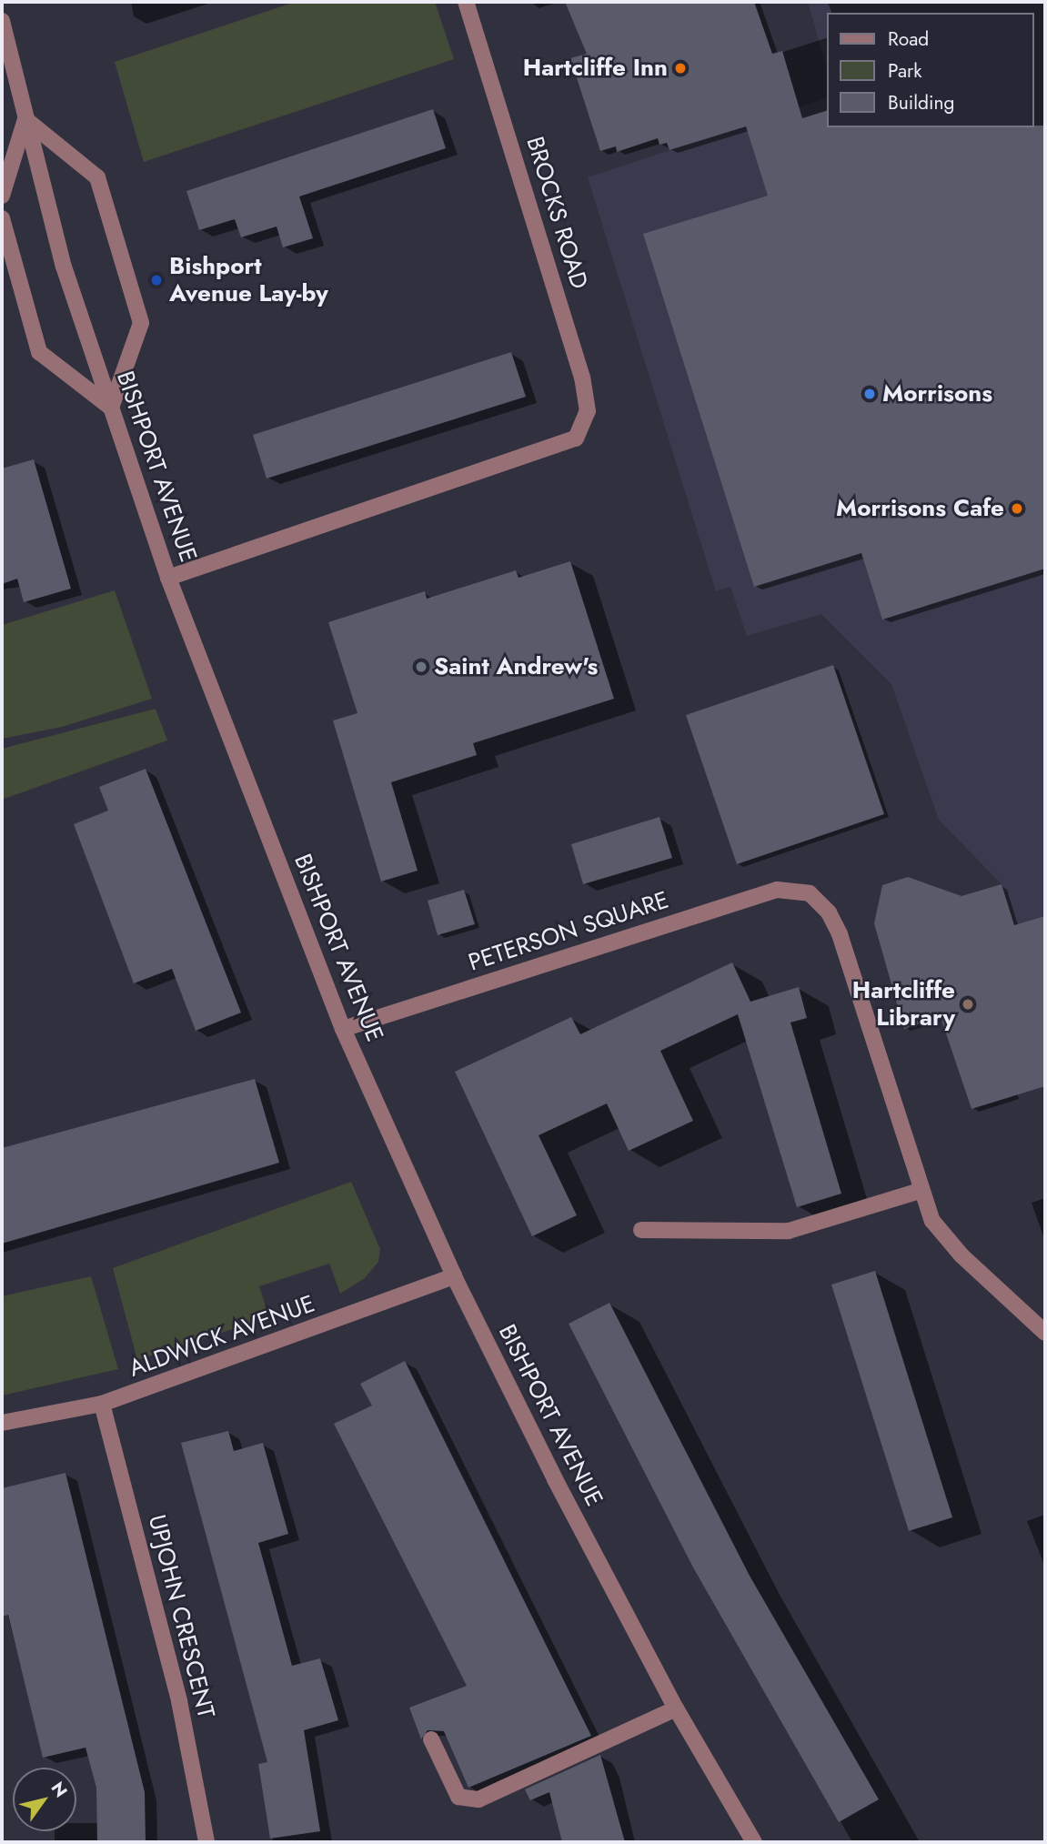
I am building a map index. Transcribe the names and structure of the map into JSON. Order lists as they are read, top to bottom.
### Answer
{
  "streets": {
    "street": [
      "BROCKS ROAD",
      "BISHPORT AVENUE",
      "PETERSON SQUARE",
      "ALDWICK AVENUE",
      "UPJOHN CRESCENT"
    ]
  },
  "crossings": [
    ["BROCKS ROAD", "BISHPORT AVENUE"],
    ["BISHPORT AVENUE", "PETERSON SQUARE"],
    ["BISHPORT AVENUE", "ALDWICK AVENUE"],
    ["ALDWICK AVENUE", "UPJOHN CRESCENT"]
  ],
  "places": [
    "Hartcliffe Inn",
    "Bishport Avenue Lay-by",
    "Morrisons",
    "Morrisons Cafe",
    "Saint Andrew's",
    "Hartcliffe Library"
  ],
  "legend": ["Road", "Park", "Building"],
  "north": "top right"
}
